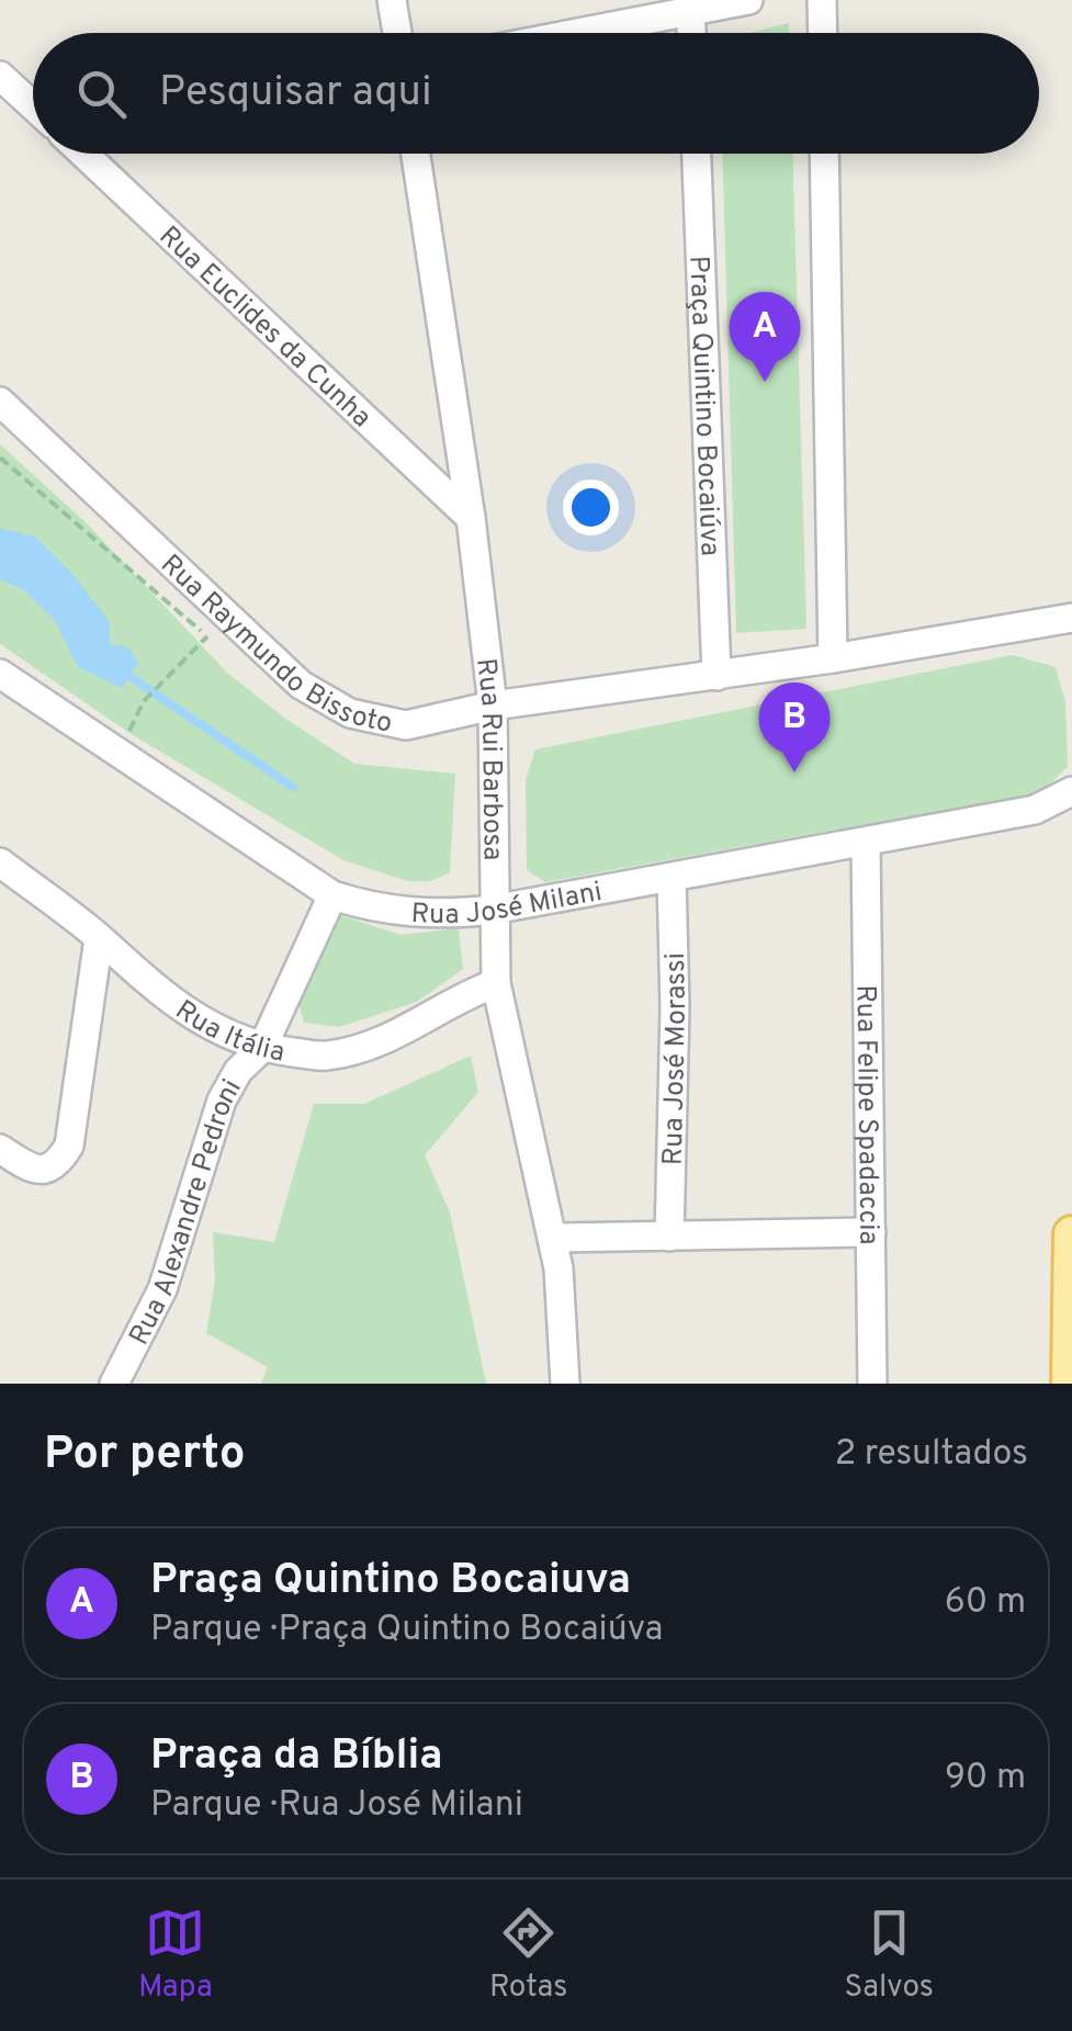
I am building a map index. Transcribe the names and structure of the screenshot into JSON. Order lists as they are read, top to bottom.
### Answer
{
  "streets": {
    "street": [
      "Rua Euclides da Cunha",
      "Praça Quintino Bocaiúva",
      "Rua Raymundo Bissoto",
      "Rua Rui Barbosa",
      "Rua José Milani",
      "Rua Itália",
      "Rua José Morassi",
      "Rua Felipe Spadaccia",
      "Rua Alexandre Pedroni"
    ]
  },
  "crossings": [
    ["Rua Euclides da Cunha", "Rua Rui Barbosa"],
    ["Praça Quintino Bocaiúva", "Rua Raymundo Bissoto"],
    ["Rua Raymundo Bissoto", "Rua Rui Barbosa"],
    ["Rua Rui Barbosa", "Rua José Milani"],
    ["Rua Rui Barbosa", "Rua Itália"],
    ["Rua José Milani", "Rua José Morassi"],
    ["Rua José Milani", "Rua Felipe Spadaccia"],
    ["Rua José Milani", "Rua Alexandre Pedroni"],
    ["Rua Itália", "Rua Alexandre Pedroni"]
  ],
  "page": {
    "search": "Pesquisar aqui",
    "pins": ["A", "B"],
    "heading": ["Por perto", "2 resultados"],
    "list": [
      {
        "mark": "A",
        "name": "Praça Quintino Bocaiuva",
        "note": "Parque · Praça Quintino Bocaiúva",
        "value": "60 m"
      },
      {
        "mark": "B",
        "name": "Praça da Bíblia",
        "note": "Parque · Rua José Milani",
        "value": "90 m"
      }
    ],
    "nav": ["Mapa", "Rotas", "Salvos"]
  }
}
